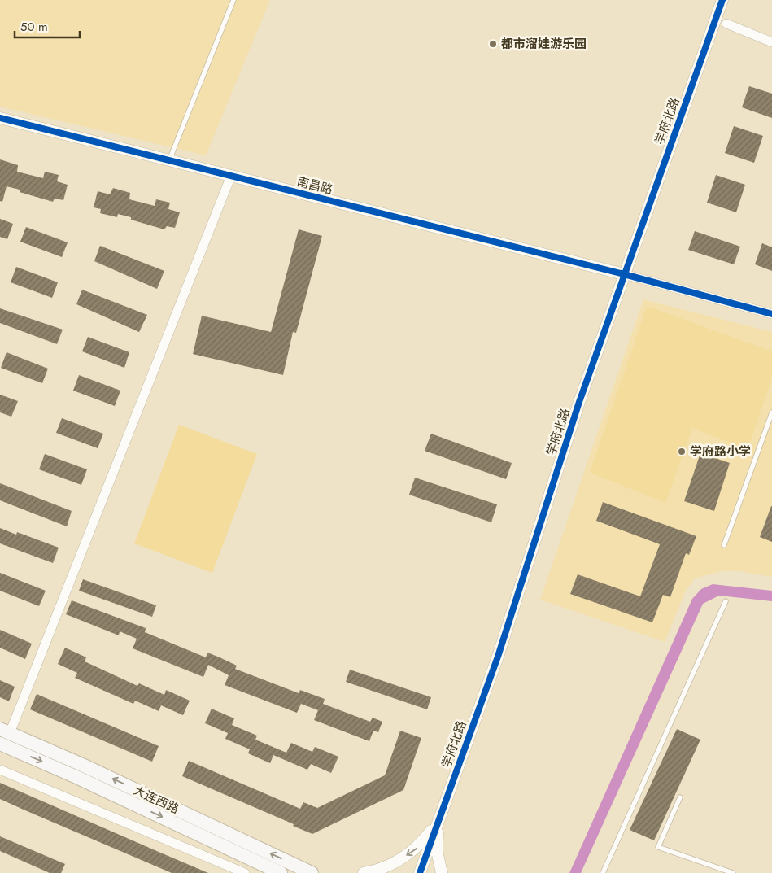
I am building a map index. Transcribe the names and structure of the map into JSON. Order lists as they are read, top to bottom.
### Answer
{
  "streets": {
    "main road": ["大连西路"],
    "street": ["学府北路", "南昌路"]
  },
  "crossings": [
    ["学府北路", "南昌路"]
  ],
  "places": ["都市溜娃游乐园", "学府路小学"],
  "scale_bar": "50 m"
}
